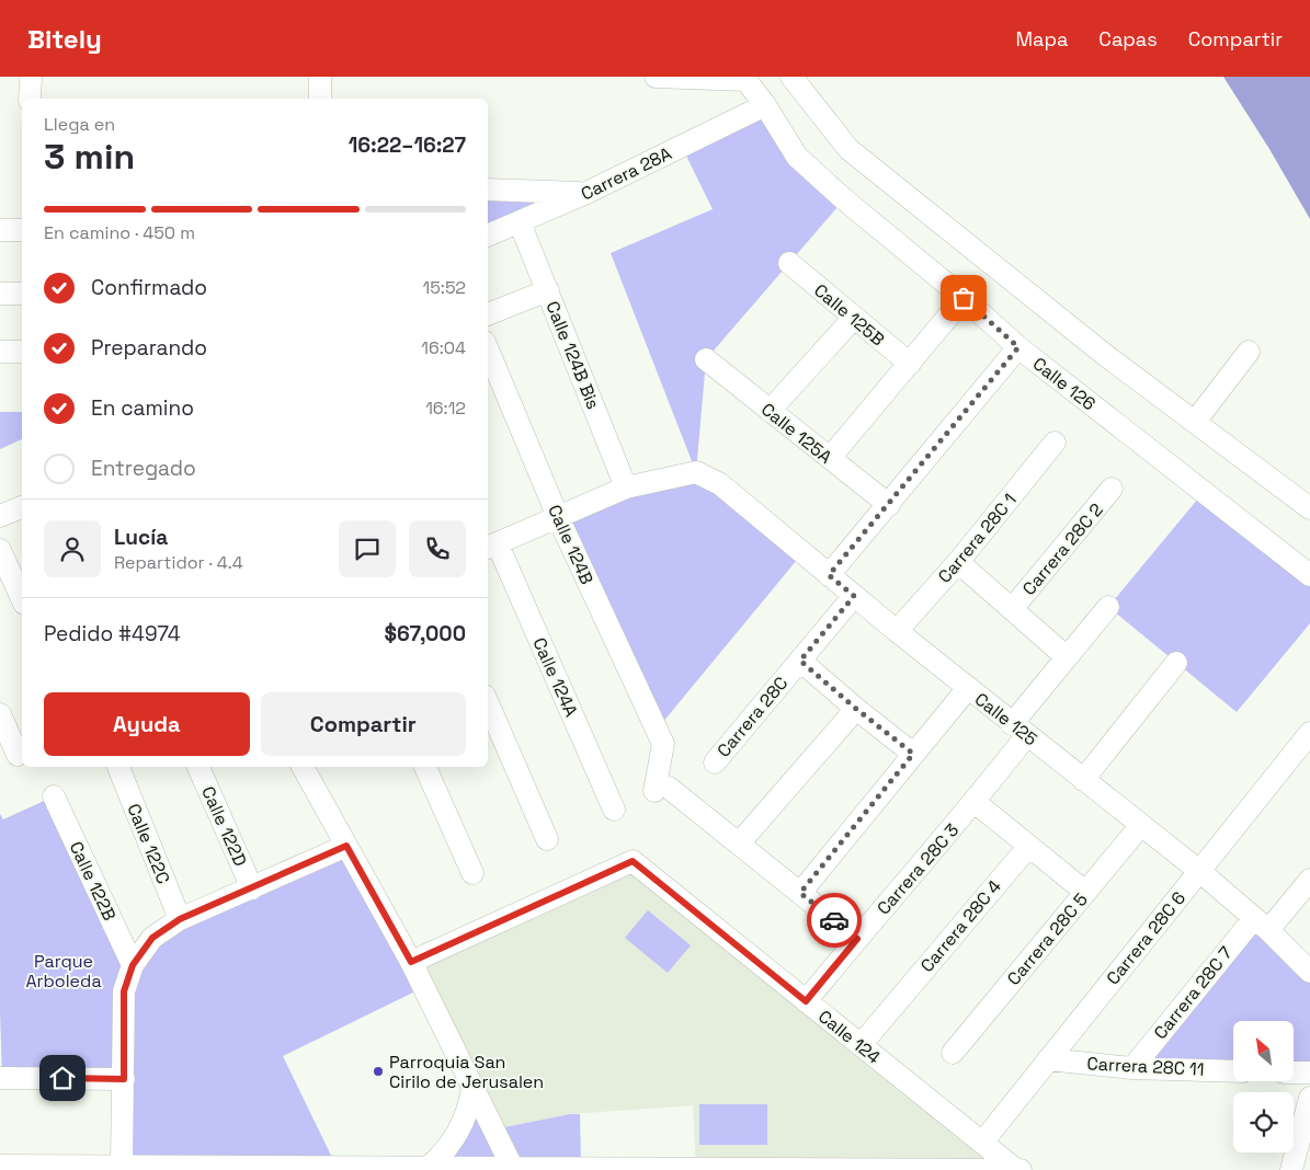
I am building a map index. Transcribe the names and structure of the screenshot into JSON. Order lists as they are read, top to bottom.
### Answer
{
  "streets": {
    "street": [
      "Carrera 28A",
      "Calle 125B",
      "Calle 124B Bis",
      "Calle 126",
      "Calle 125A",
      "Carrera 28C 1",
      "Calle 124B",
      "Carrera 28C 2",
      "Calle 124A",
      "Carrera 28C",
      "Calle 125",
      "Calle 122D",
      "Calle 122C",
      "Carrera 28C 3",
      "Calle 122B",
      "Carrera 28C 4",
      "Carrera 28C 6",
      "Carrera 28C 5",
      "Carrera 28C 7",
      "Calle 124",
      "Carrera 28C 11"
    ]
  },
  "crossings": [
    ["Carrera 28A", "Calle 124B Bis"],
    ["Carrera 28A", "Calle 126"],
    ["Calle 124B Bis", "Calle 125"],
    ["Carrera 28C 1", "Calle 125"],
    ["Carrera 28C", "Calle 125"],
    ["Calle 125", "Carrera 28C 3"],
    ["Calle 125", "Carrera 28C 6"],
    ["Calle 125", "Carrera 28C 5"],
    ["Calle 125", "Carrera 28C 7"],
    ["Carrera 28C 3", "Calle 124"],
    ["Carrera 28C 4", "Calle 124"],
    ["Carrera 28C 6", "Calle 124"],
    ["Carrera 28C 6", "Carrera 28C 11"],
    ["Carrera 28C 7", "Carrera 28C 11"]
  ],
  "parks": ["Parque Arboleda"],
  "places": ["Parroquia San Cirilo de Jerusalen"],
  "north": "top left",
  "page": {
    "header": "Bitely",
    "nav": ["Mapa", "Capas", "Compartir"],
    "heading": ["3 min", "Llega en", "16:22–16:27"],
    "panel": [
      "Lucía",
      "Repartidor · 4.4",
      "Pedido #4974",
      "$67,000"
    ],
    "bar": "En camino · 450 m",
    "list": [
      ["Confirmado", "15:52"],
      ["Preparando", "16:04"],
      ["En camino", "16:12"],
      "Entregado"
    ],
    "buttons": ["Ayuda", "Compartir"]
  }
}
